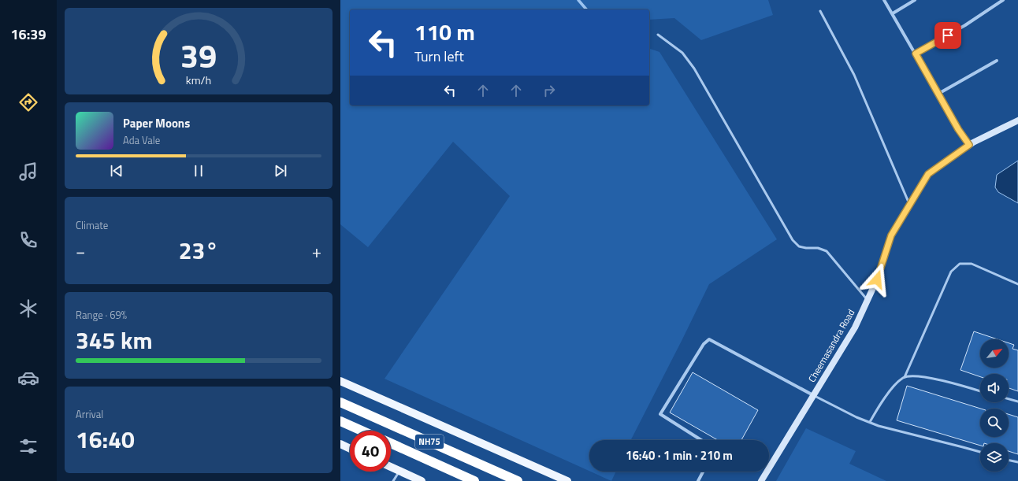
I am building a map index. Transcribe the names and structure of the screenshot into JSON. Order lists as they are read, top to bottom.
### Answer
{
  "streets": {
    "highway": ["NH75"],
    "street": ["Cheemasandra Road"]
  },
  "north": "top right",
  "page": {
    "tabs": "16:39",
    "turn": ["110 m", "Turn left"],
    "song": ["Paper Moons", "Ada Vale"],
    "tile": [
      "Climate",
      ["Range · 69%", "345 km"],
      ["Arrival", "16:40"]
    ],
    "heat": ["−", "23°", "+"],
    "limit": "40",
    "trip": "16:40 · 1 min · 210 m",
    "gauge": ["39", "km/h"]
  }
}
